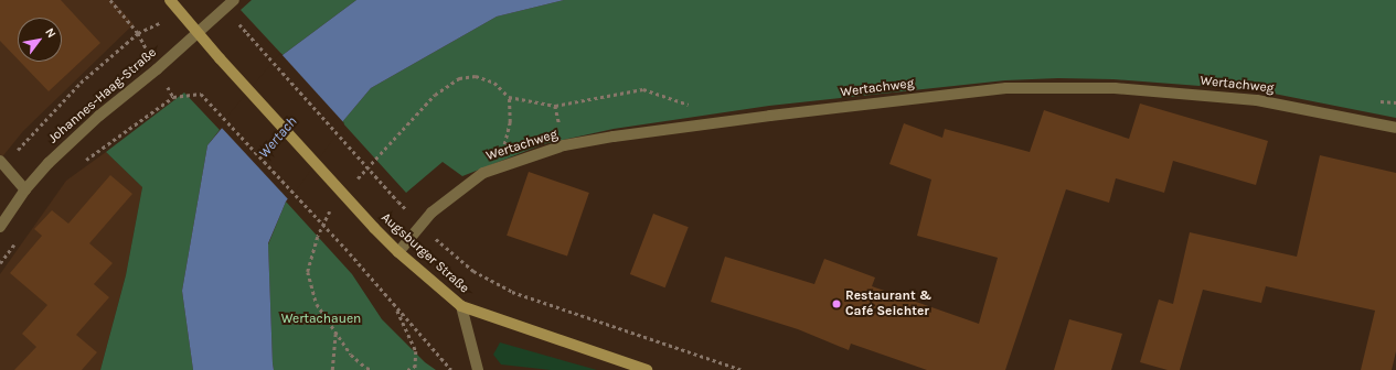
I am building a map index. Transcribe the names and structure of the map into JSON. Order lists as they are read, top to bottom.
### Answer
{
  "streets": {
    "main road": ["Augsburger Straße"],
    "street": ["Wertachweg", "Johannes-Haag-Straße"]
  },
  "crossings": [
    ["Wertachweg", "Augsburger Straße"],
    ["Johannes-Haag-Straße", "Augsburger Straße"]
  ],
  "water": ["Wertach"],
  "parks": ["Wertachauen"],
  "places": ["Restaurant & Café Seichter"],
  "north": "top right"
}
